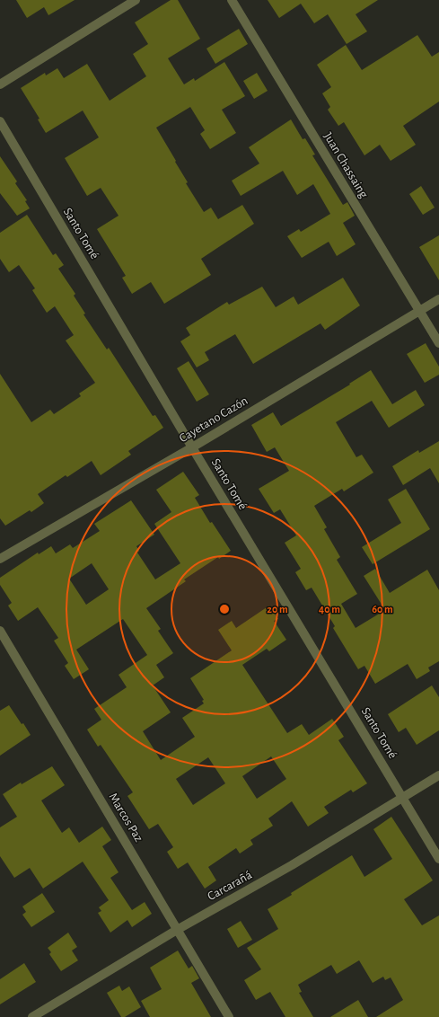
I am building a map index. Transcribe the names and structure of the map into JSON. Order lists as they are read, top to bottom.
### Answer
{
  "streets": {
    "street": [
      "Juan Chassaing",
      "Santo Tomé",
      "Cayetano Cazón",
      "Marcos Paz",
      "Carcarañá"
    ]
  },
  "crossings": [
    ["Juan Chassaing", "Cayetano Cazón"],
    ["Santo Tomé", "Cayetano Cazón"],
    ["Santo Tomé", "Carcarañá"],
    ["Marcos Paz", "Carcarañá"]
  ],
  "rings": ["20 m", "40 m", "60 m"]
}
